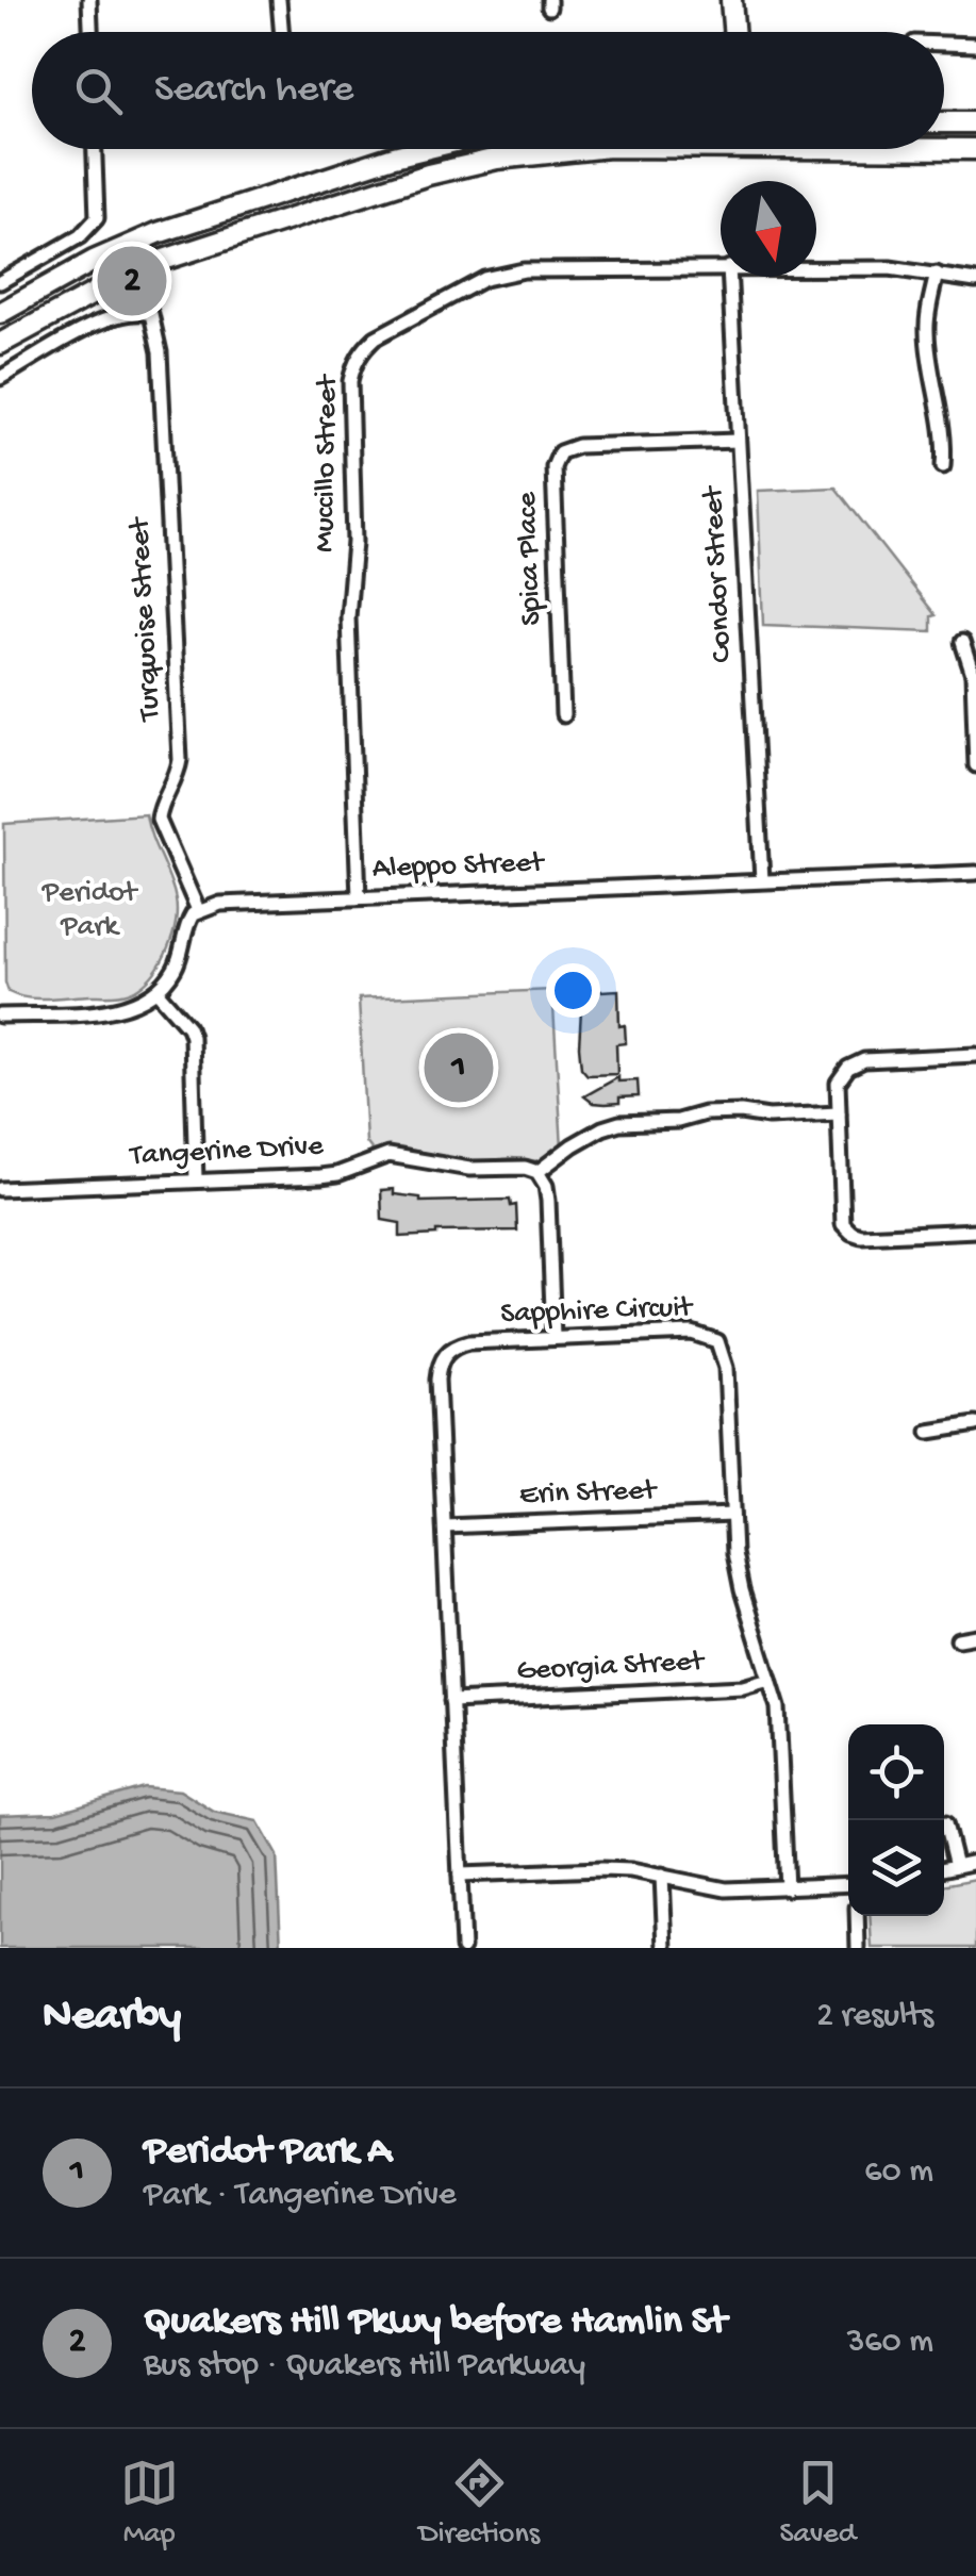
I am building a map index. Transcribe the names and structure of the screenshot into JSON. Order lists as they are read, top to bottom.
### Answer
{
  "streets": {
    "street": [
      "Muccillo Street",
      "Spica Place",
      "Condor Street",
      "Turquoise Street",
      "Aleppo Street",
      "Tangerine Drive",
      "Sapphire Circuit",
      "Erin Street",
      "Georgia Street"
    ]
  },
  "crossings": [
    ["Muccillo Street", "Aleppo Street"],
    ["Spica Place", "Condor Street"],
    ["Condor Street", "Aleppo Street"],
    ["Turquoise Street", "Aleppo Street"],
    ["Sapphire Circuit", "Erin Street"],
    ["Sapphire Circuit", "Georgia Street"]
  ],
  "parks": ["Peridot Park"],
  "north": "bottom",
  "page": {
    "search": "Search here",
    "pins": ["2", "1"],
    "heading": ["Nearby", "2 results"],
    "list": [
      {
        "mark": "1",
        "name": "Peridot Park A",
        "note": "Park · Tangerine Drive",
        "value": "60 m"
      },
      {
        "mark": "2",
        "name": "Quakers Hill Pkwy before Hamlin St",
        "note": "Bus stop · Quakers Hill Parkway",
        "value": "360 m"
      }
    ],
    "nav": ["Map", "Directions", "Saved"]
  }
}
